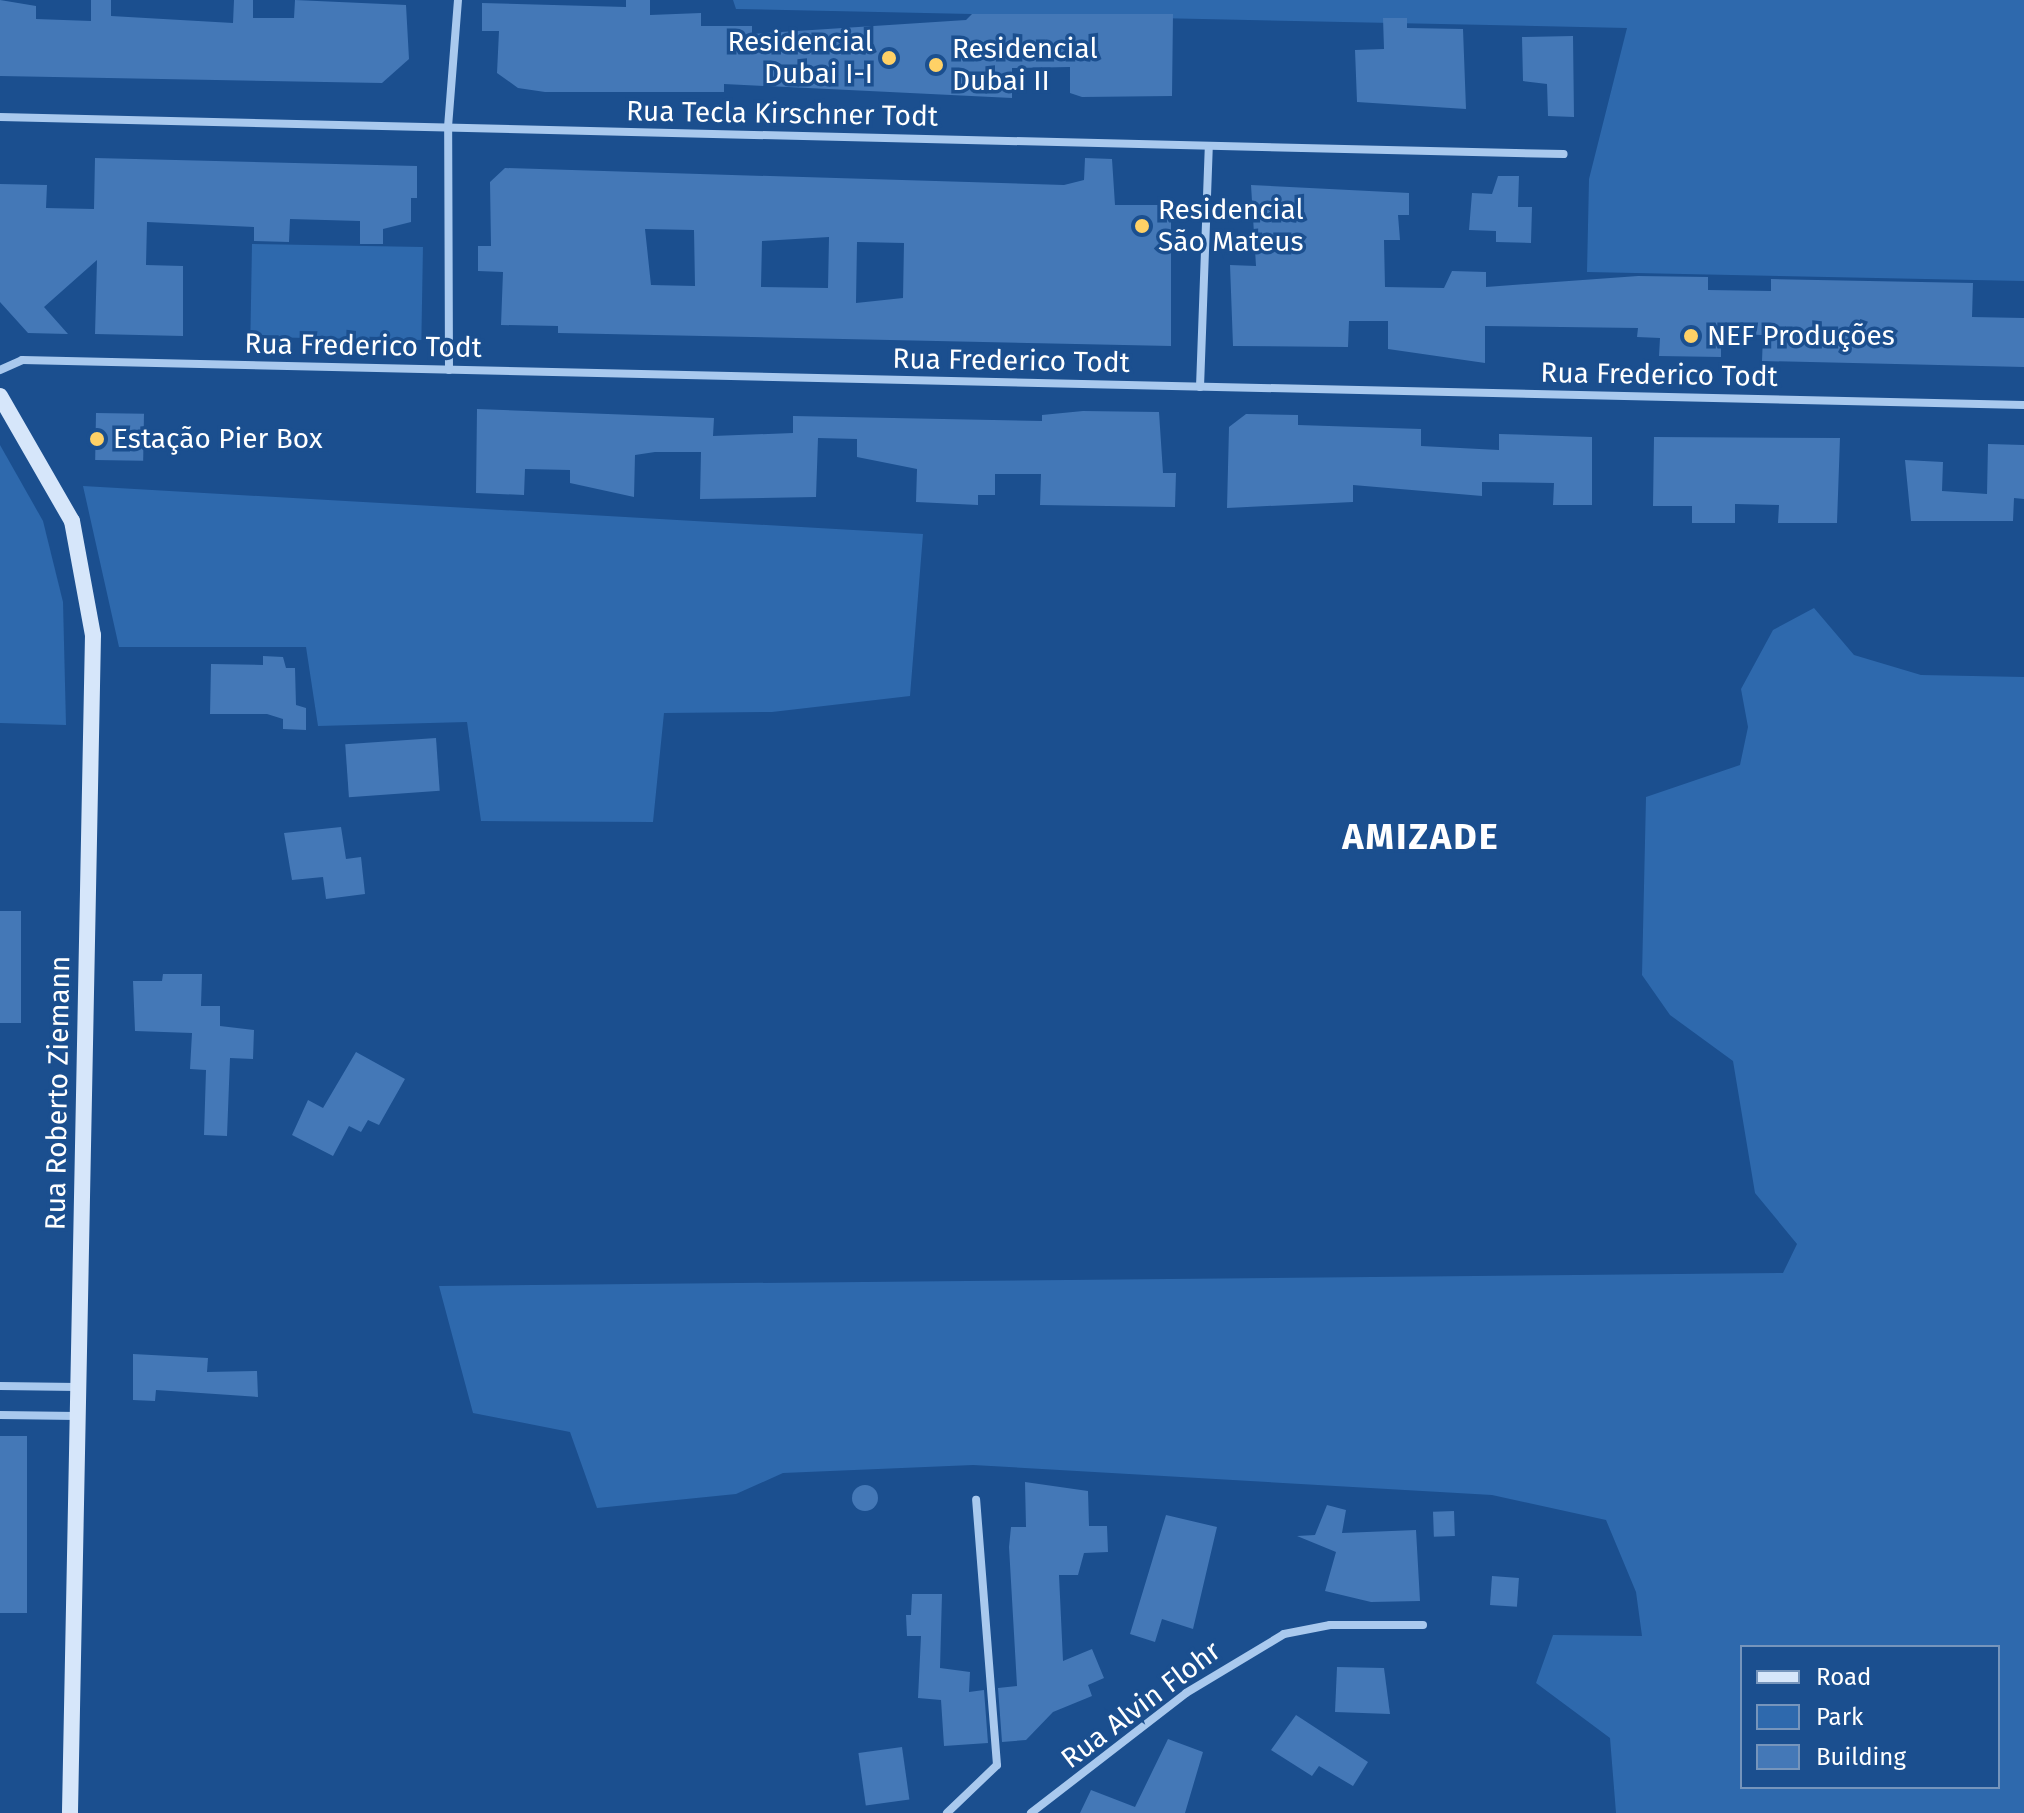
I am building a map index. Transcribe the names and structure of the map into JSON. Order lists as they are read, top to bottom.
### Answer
{
  "streets": {
    "main road": ["Rua Roberto Ziemann"],
    "street": ["Rua Tecla Kirschner Todt", "Rua Frederico Todt", "Rua Alvin Flohr"]
  },
  "districts": ["AMIZADE"],
  "places": [
    "Residencial Dubai I-I",
    "Residencial Dubai II",
    "Residencial São Mateus",
    "NEF Produções",
    "Estação Pier Box"
  ],
  "legend": ["Road", "Park", "Building"]
}
